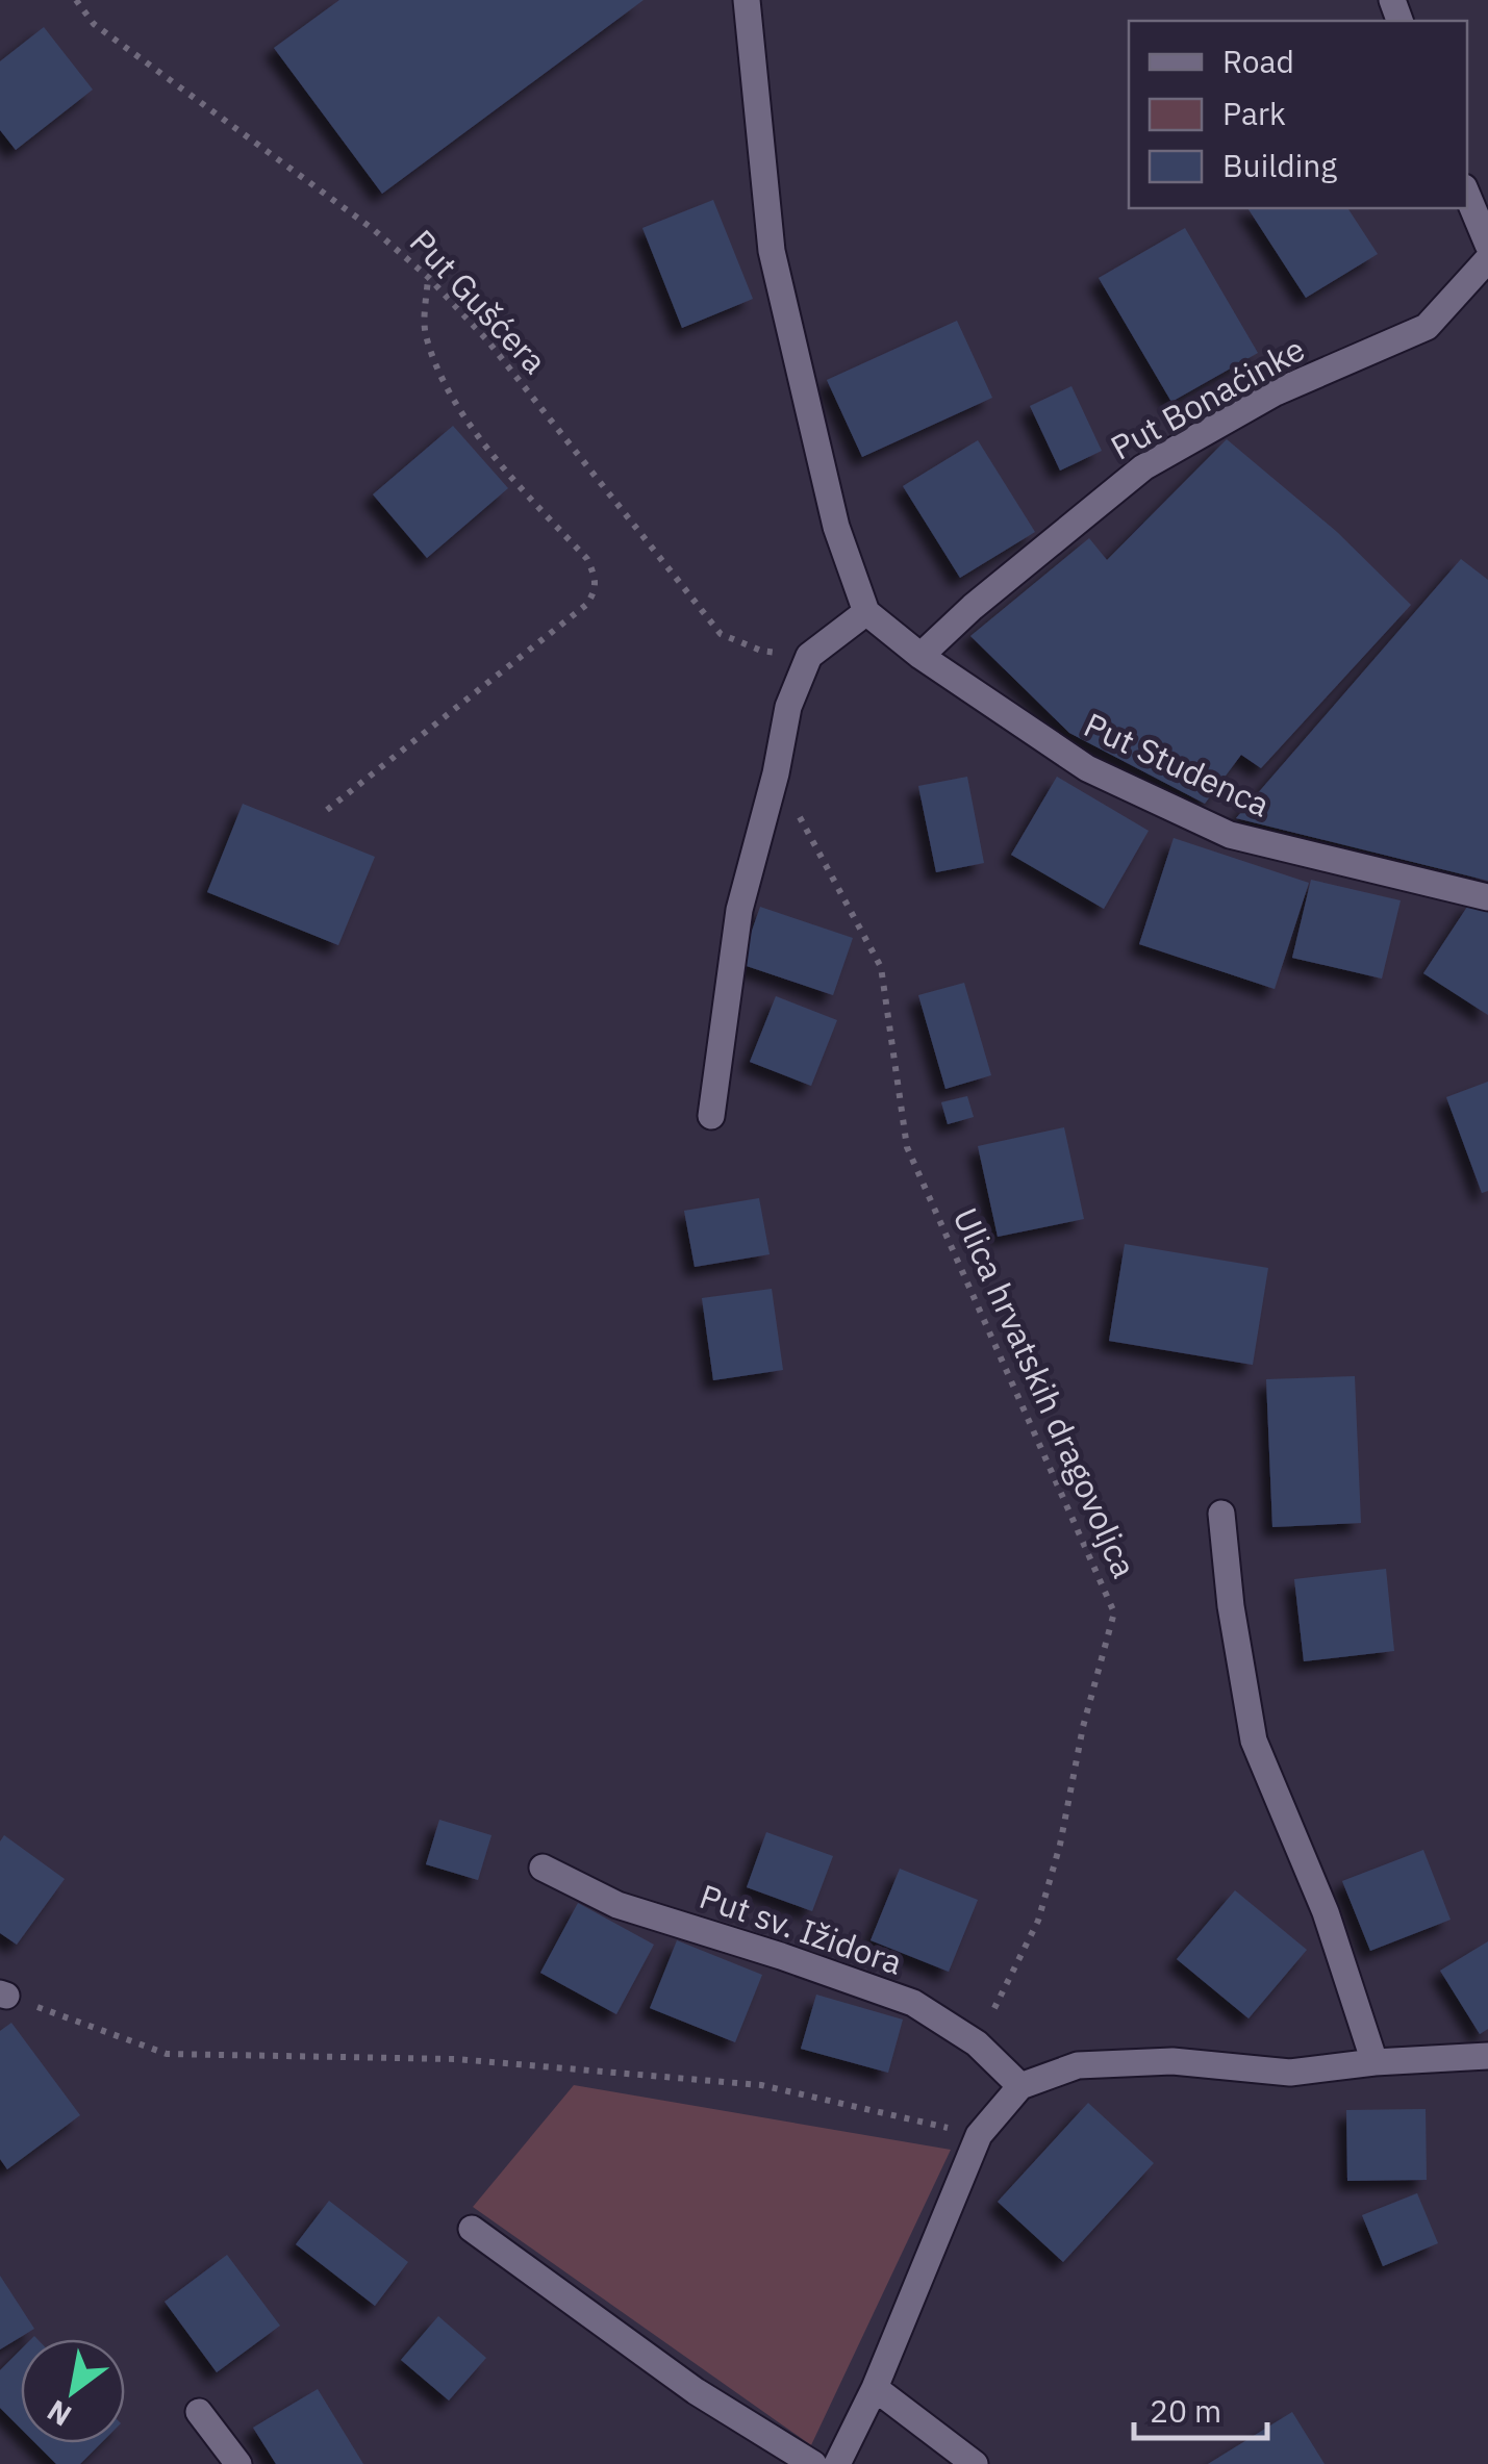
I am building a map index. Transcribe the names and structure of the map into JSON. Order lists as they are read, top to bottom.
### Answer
{
  "streets": {
    "street": ["Put Bonaćinke", "Put Studenca", "Put sv. Ižidora"],
    "path": ["Put Gušćera", "Ulica hrvatskih dragovoljca"]
  },
  "crossings": [
    ["Put Bonaćinke", "Put Studenca"],
    ["Ulica hrvatskih dragovoljca", "Put sv. Ižidora"]
  ],
  "legend": ["Road", "Park", "Building"],
  "scale_bar": "20 m",
  "north": "bottom left"
}
